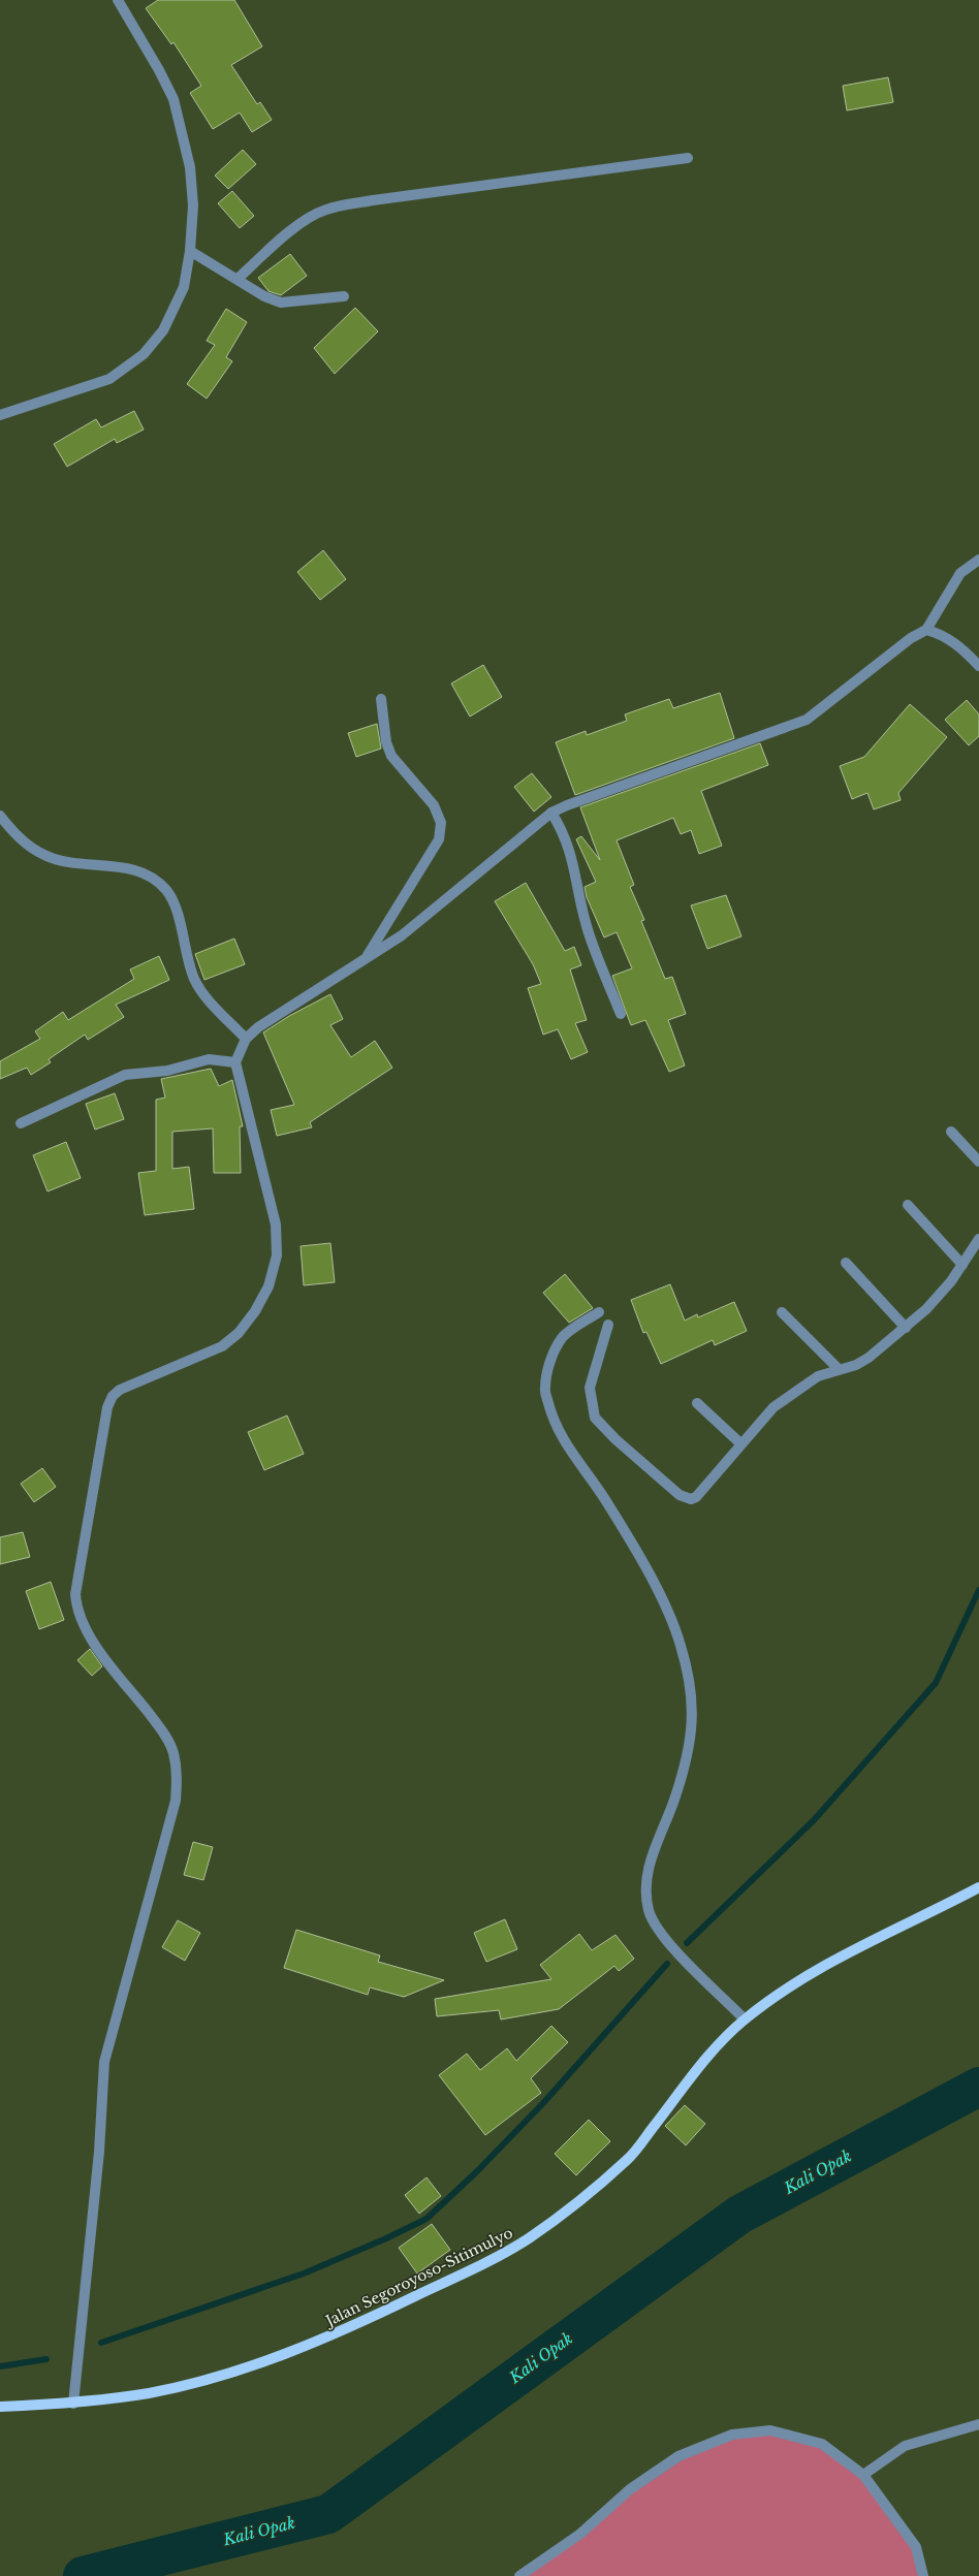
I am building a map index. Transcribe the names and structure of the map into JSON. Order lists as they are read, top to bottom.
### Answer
{
  "streets": {
    "main road": ["Jalan Segoroyoso-Sitimulyo"]
  },
  "water": ["Kali Opak"]
}
